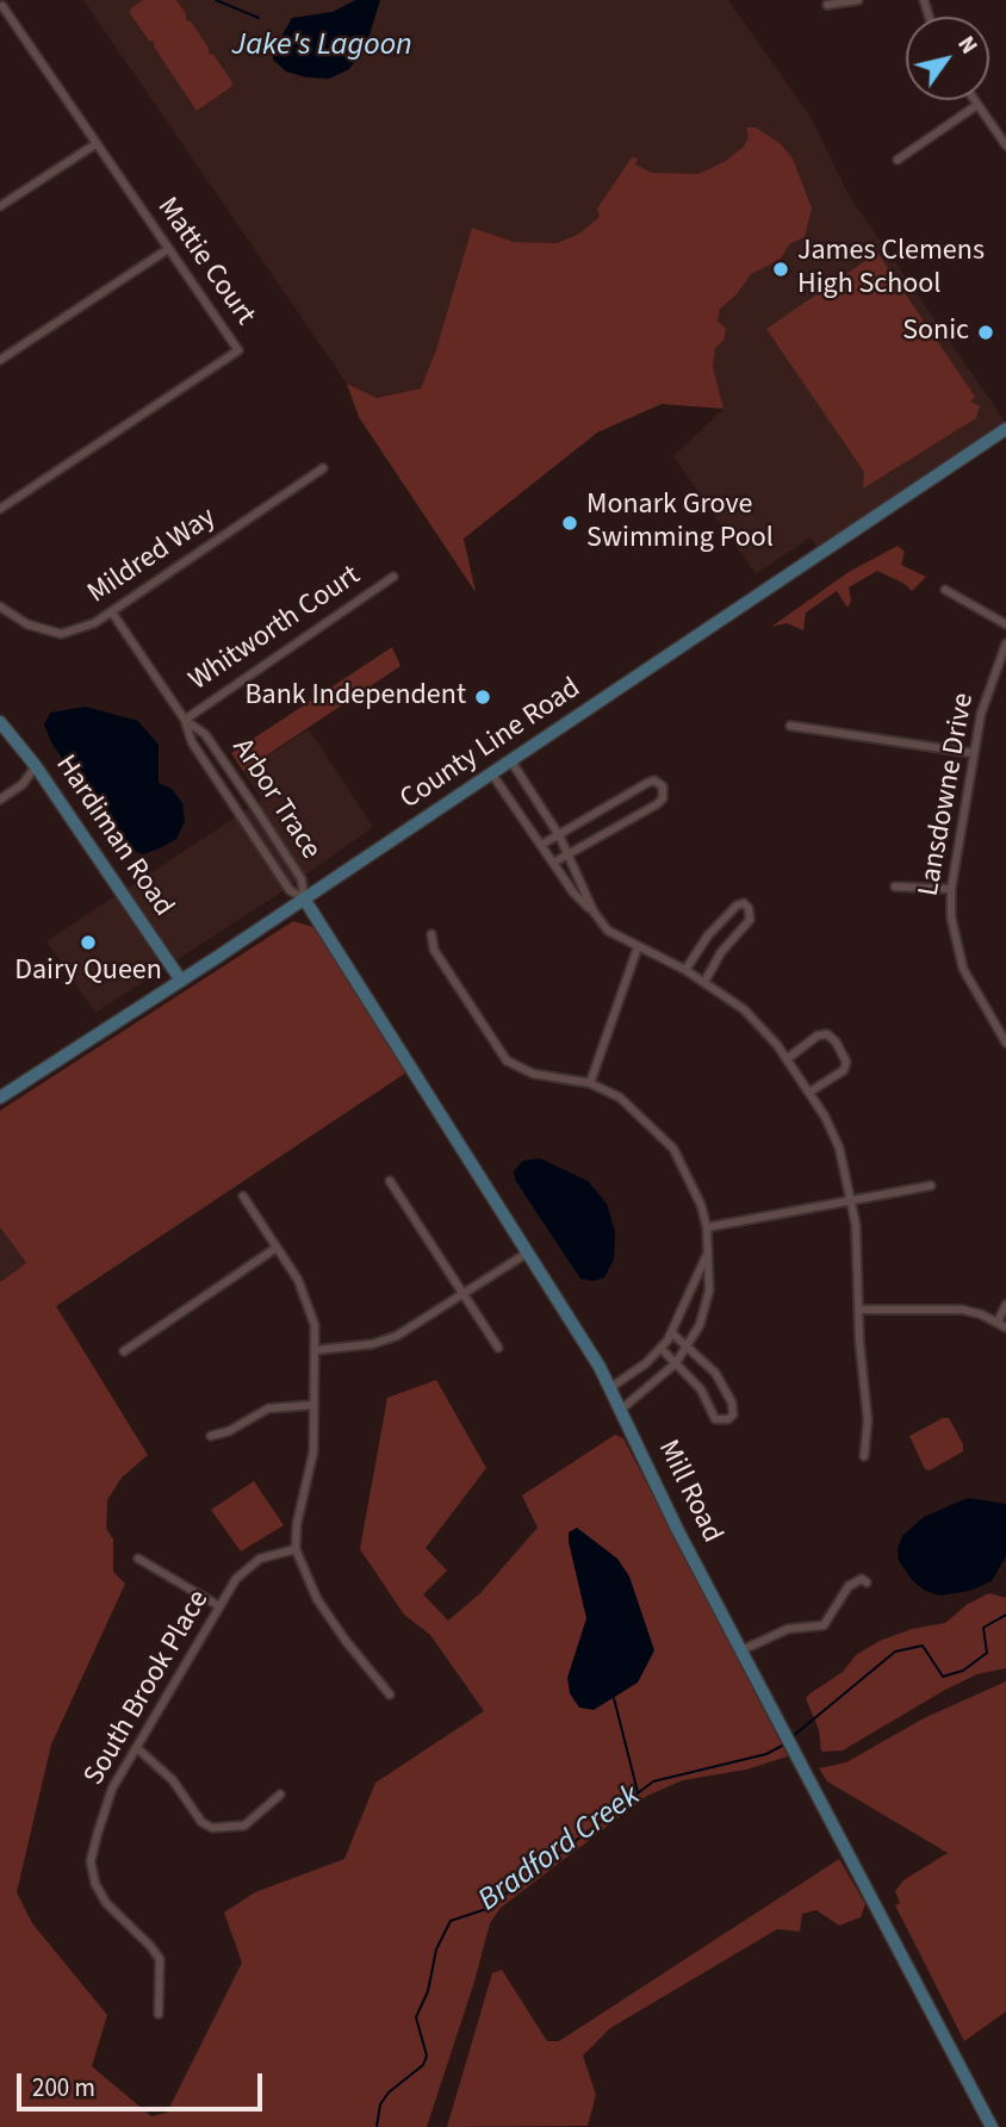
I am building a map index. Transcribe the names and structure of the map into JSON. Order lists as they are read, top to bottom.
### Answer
{
  "streets": {
    "street": [
      "Mattie Court",
      "Mildred Way",
      "Whitworth Court",
      "County Line Road",
      "Lansdowne Drive",
      "Arbor Trace",
      "Hardiman Road",
      "Mill Road",
      "South Brook Place"
    ]
  },
  "crossings": [
    ["Mildred Way", "Arbor Trace"],
    ["Whitworth Court", "Arbor Trace"],
    ["County Line Road", "Arbor Trace"],
    ["County Line Road", "Hardiman Road"],
    ["County Line Road", "Mill Road"],
    ["Arbor Trace", "Mill Road"]
  ],
  "water": ["Jake's Lagoon", "Bradford Creek"],
  "places": [
    "James Clemens High School",
    "Sonic",
    "Monark Grove Swimming Pool",
    "Bank Independent",
    "Dairy Queen"
  ],
  "scale_bar": "200 m",
  "north": "top right"
}
